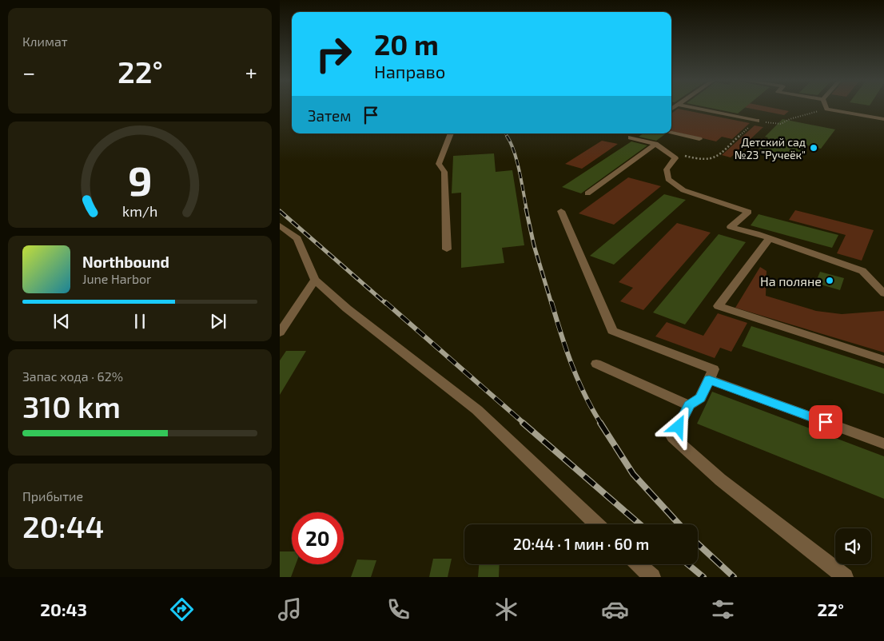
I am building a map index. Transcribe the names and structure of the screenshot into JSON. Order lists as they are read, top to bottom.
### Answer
{
  "places": ["Детский сад №23 \"Ручеёк\"", "На поляне"],
  "page": {
    "tile": [
      "Климат",
      ["Запас хода · 62%", "310 km"],
      ["Прибытие", "20:44"]
    ],
    "turn": ["20 m", "Направо"],
    "heat": ["−", "22°", "+"],
    "then": "Затем",
    "song": ["Northbound", "June Harbor"],
    "limit": "20",
    "trip": "20:44 · 1 мин · 60 m",
    "tabs": ["20:43", "22°"],
    "gauge": ["9", "km/h"]
  }
}
